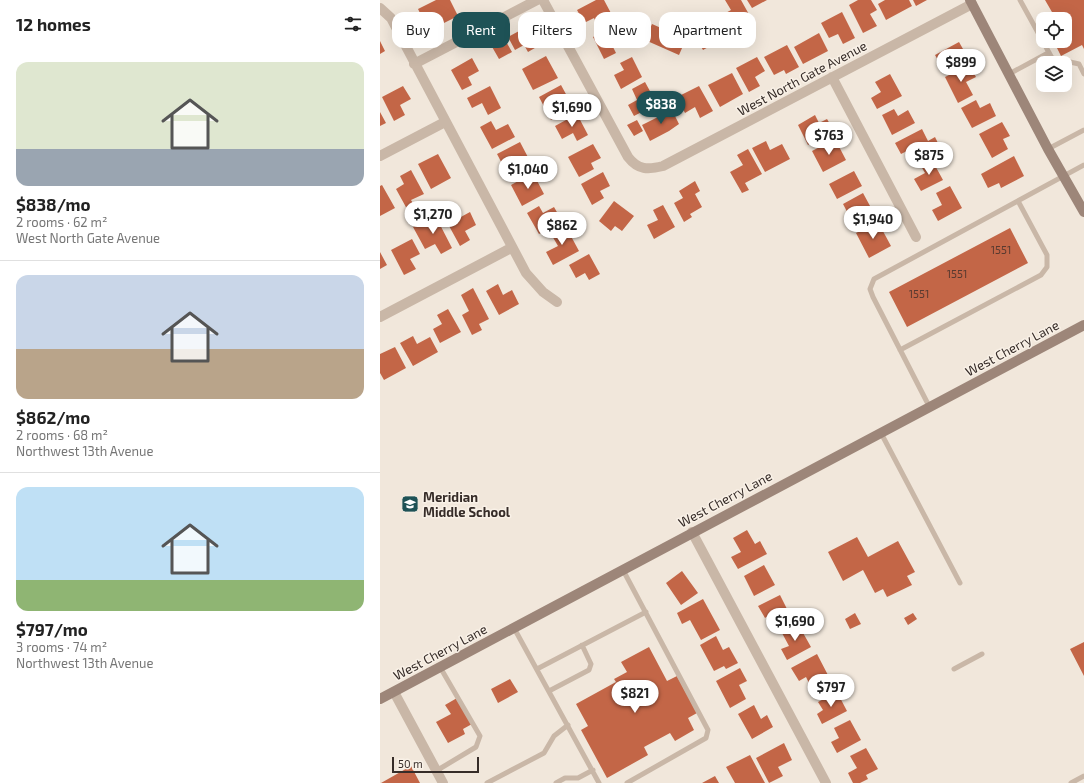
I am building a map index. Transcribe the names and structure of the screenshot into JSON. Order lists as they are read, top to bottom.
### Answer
{
  "streets": {
    "main road": ["West Cherry Lane"],
    "street": ["West North Gate Avenue"]
  },
  "places": {
    "school or university": ["Meridian Middle School"]
  },
  "house_numbers": ["1551", "1551", "1551"],
  "scale_bar": "50 m",
  "page": {
    "heading": "12 homes",
    "chip": [
      "Buy",
      "Rent",
      "Filters",
      "New",
      "Apartment"
    ],
    "list": [
      {
        "name": "$838/mo",
        "note": "2 rooms · 62 m² · West North Gate Avenue"
      },
      {
        "name": "$862/mo",
        "note": "2 rooms · 68 m² · Northwest 13th Avenue"
      },
      {
        "name": "$797/mo",
        "note": "3 rooms · 74 m² · Northwest 13th Avenue"
      }
    ],
    "price": [
      "$899",
      "$838",
      "$1,690",
      "$763",
      "$875",
      "$1,040",
      "$1,270",
      "$1,940",
      "$862",
      "$1,690",
      "$797",
      "$821"
    ],
    "scale": "50 m"
  }
}
